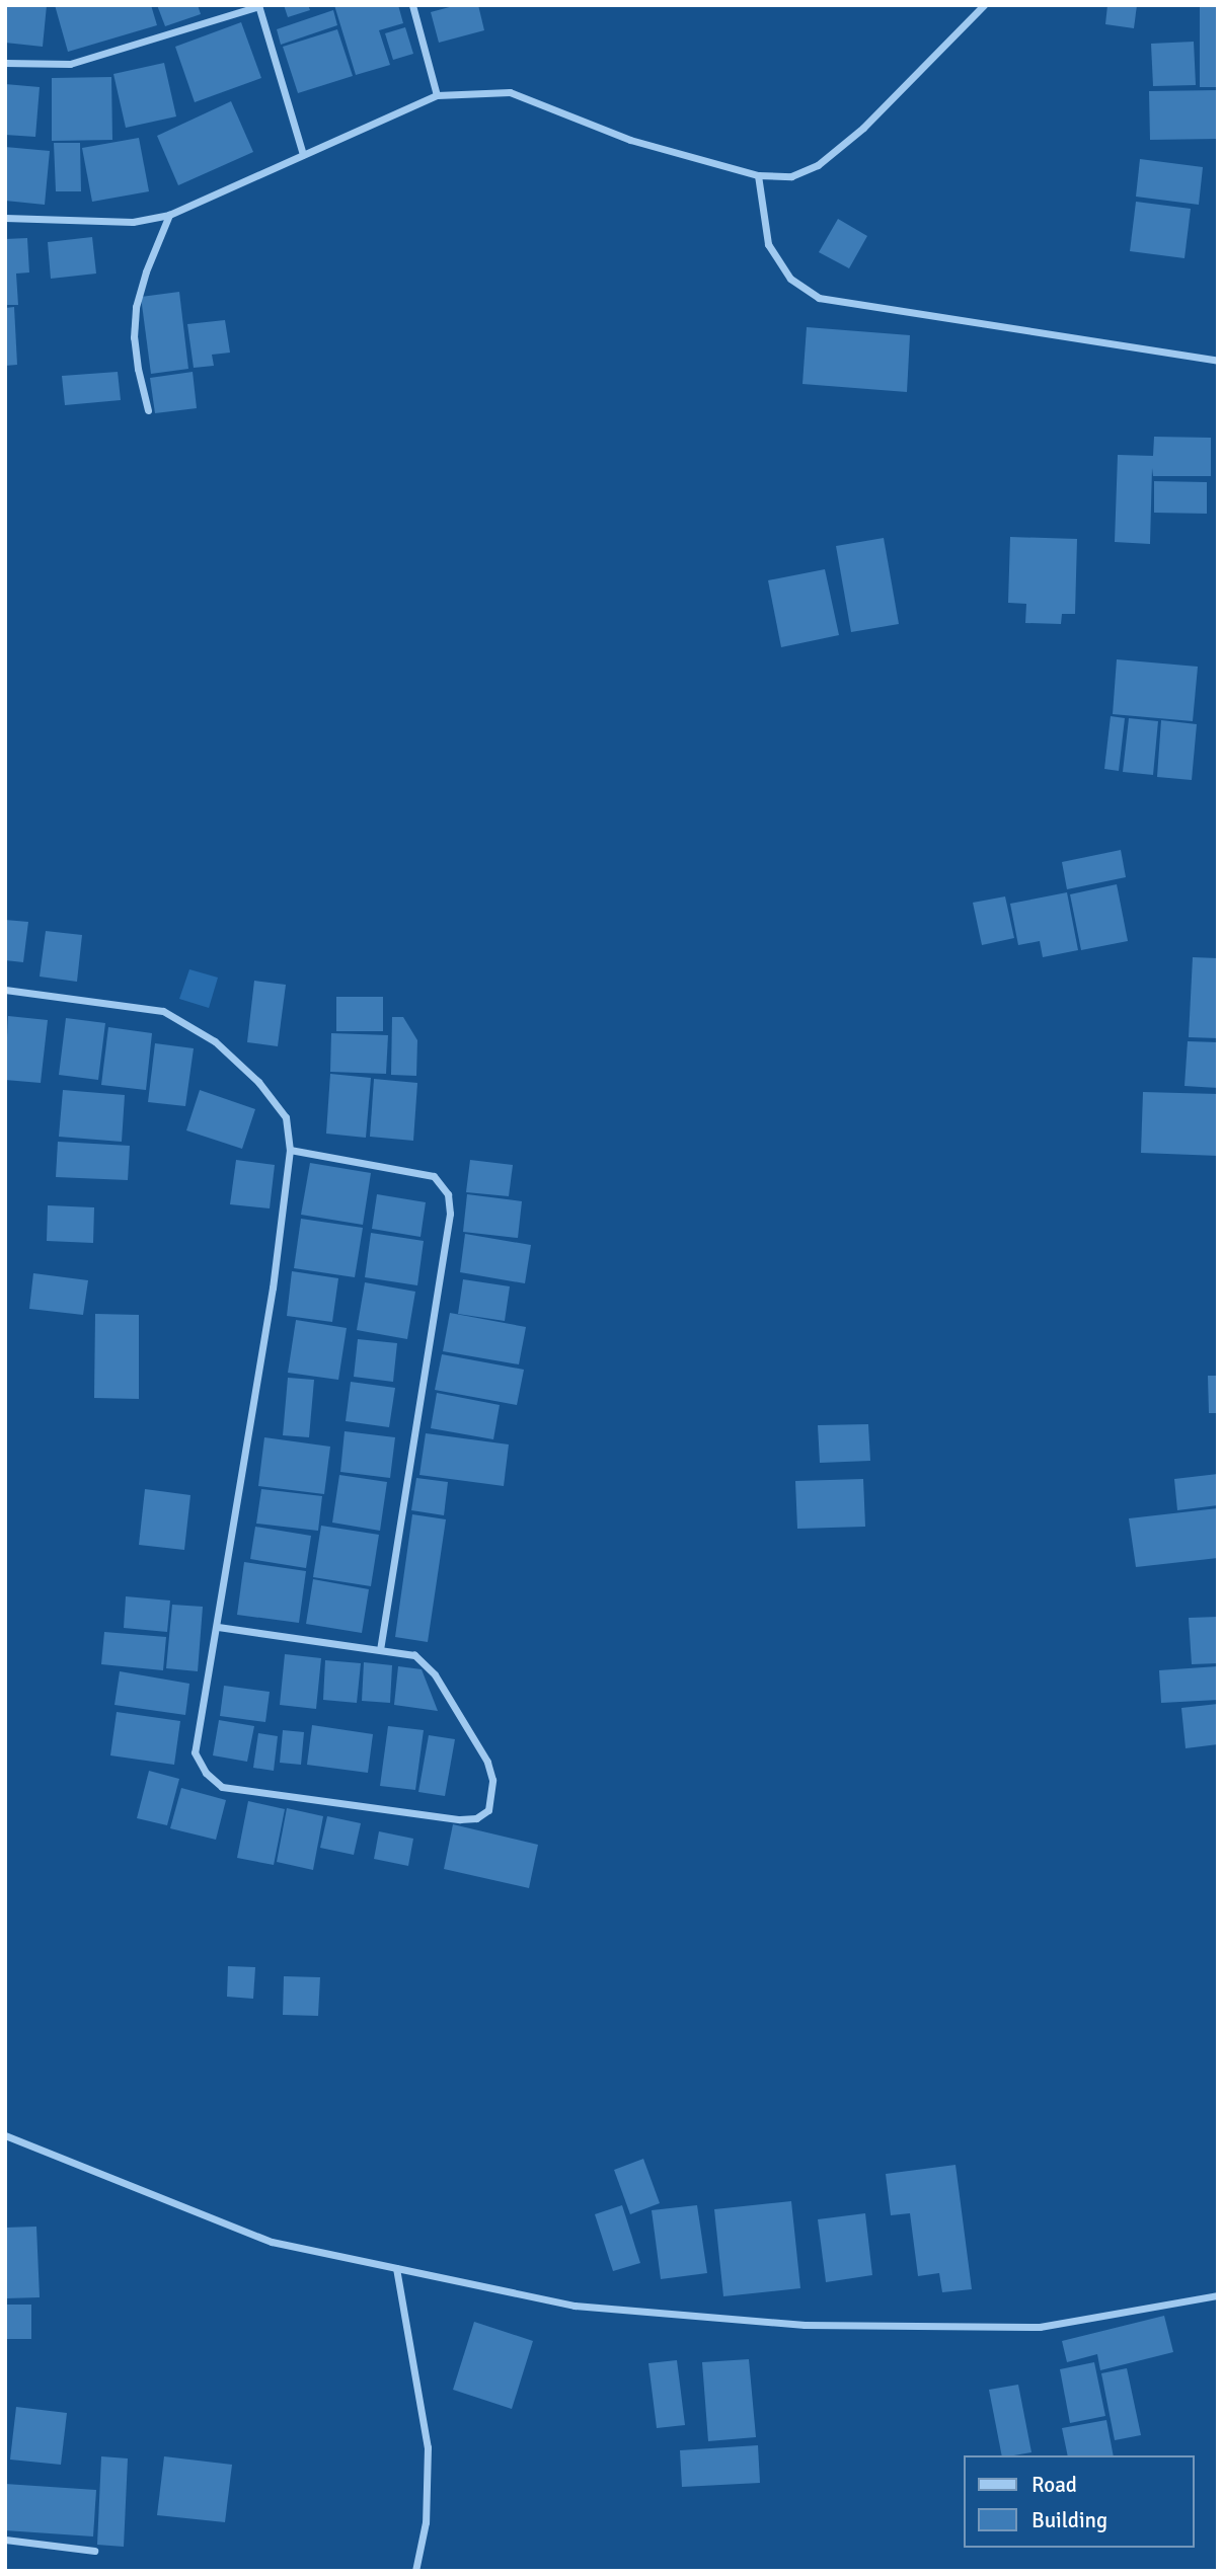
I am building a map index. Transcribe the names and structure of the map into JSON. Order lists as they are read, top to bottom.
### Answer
{
  "legend": ["Road", "Building"]
}
